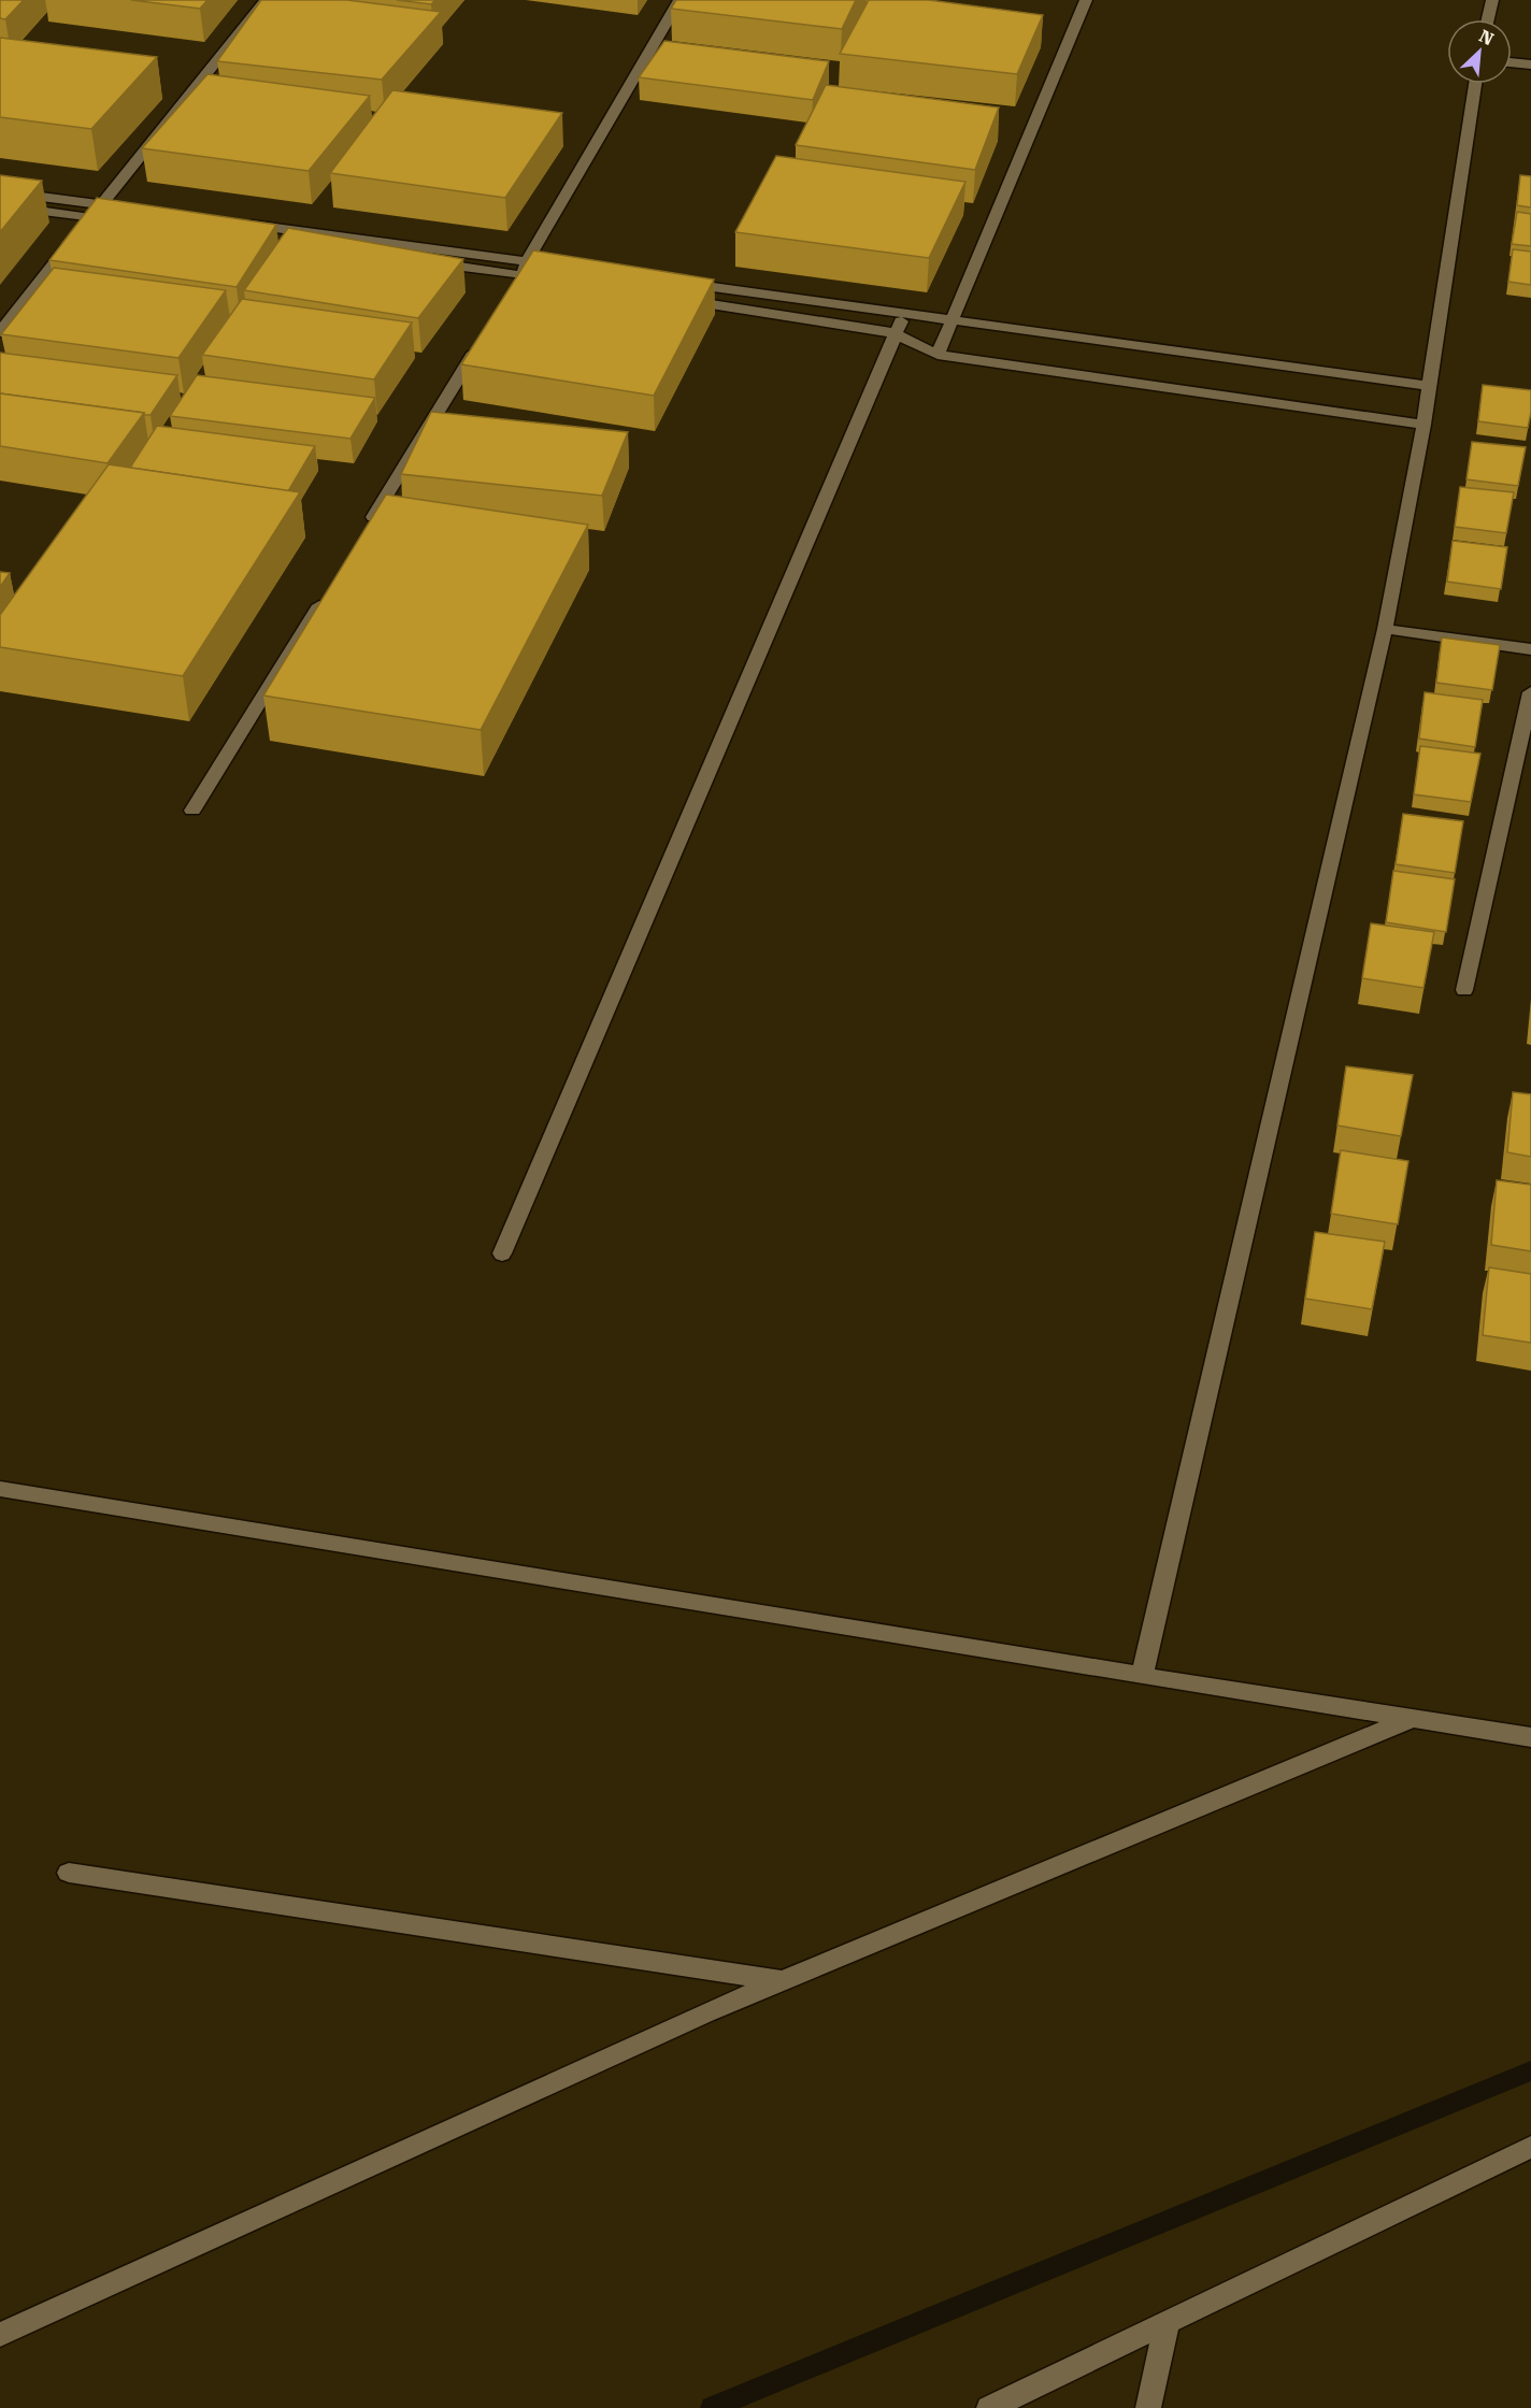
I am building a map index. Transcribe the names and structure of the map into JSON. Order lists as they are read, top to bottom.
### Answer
{
  "north": "top right"
}
